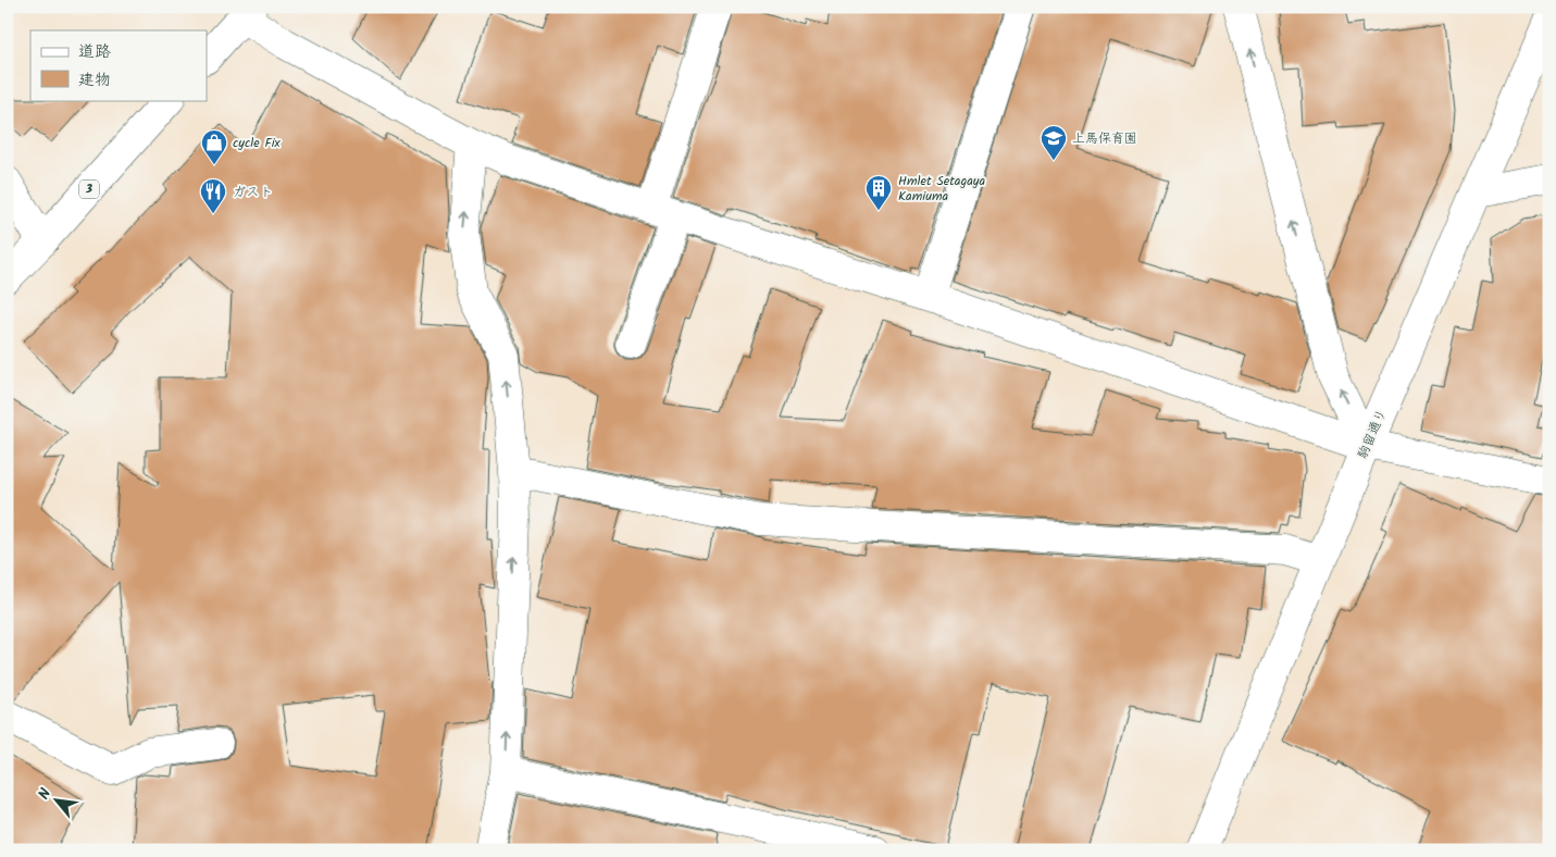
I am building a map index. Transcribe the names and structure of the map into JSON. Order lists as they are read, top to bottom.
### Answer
{
  "streets": {
    "street": ["3", "駒留通り"]
  },
  "places": {
    "school or university": ["上馬保育園"],
    "shop": ["cycle Fix"],
    "building": ["Hmlet Setagaya Kamiuma"],
    "restaurant": ["ガスト"]
  },
  "legend": ["道路", "建物"],
  "north": "top left"
}
